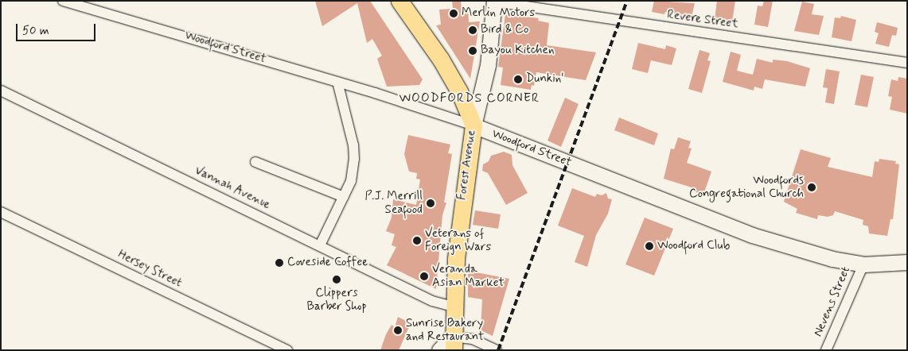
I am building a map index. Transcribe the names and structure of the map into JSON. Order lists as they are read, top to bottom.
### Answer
{
  "streets": {
    "highway": ["Forest Avenue"],
    "main road": ["Woodford Street"],
    "street": [
      "Revere Street",
      "Vannah Avenue",
      "Hersey Street",
      "Nevens Street"
    ]
  },
  "crossings": [
    ["Woodford Street", "Forest Avenue"],
    ["Woodford Street", "Nevens Street"],
    ["Forest Avenue", "Vannah Avenue"]
  ],
  "districts": ["WOODFORDS CORNER"],
  "places": [
    "Merlin Motors",
    "Bird & Co",
    "Bayou Kitchen",
    "Dunkin'",
    "Woodfords Congregational Church",
    "P.J. Merrill Seafood",
    "Veterans of Foreign Wars",
    "Woodford Club",
    "Coveside Coffee",
    "Veranda Asian Market",
    "Clippers Barber Shop",
    "Sunrise Bakery and Restaurant"
  ],
  "scale_bar": "50 m"
}
